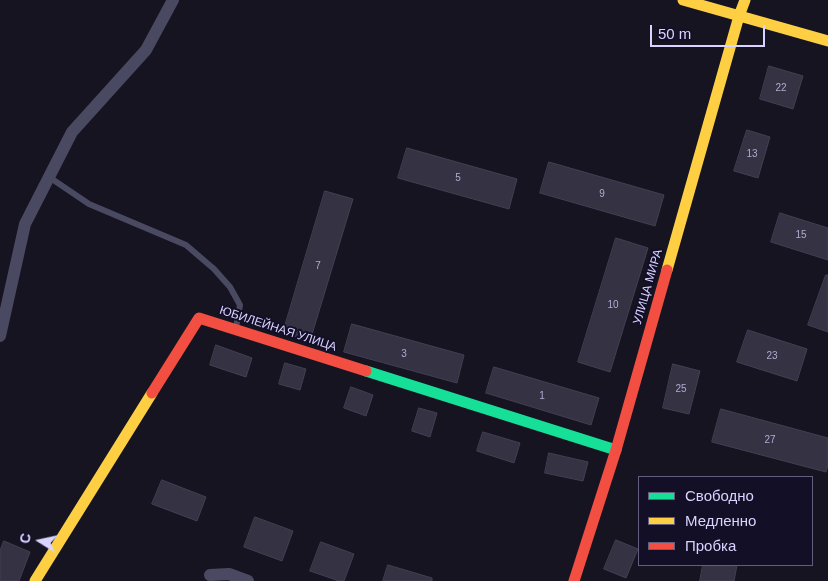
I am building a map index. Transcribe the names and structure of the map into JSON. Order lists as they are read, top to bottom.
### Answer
{
  "streets": {
    "street": ["УЛИЦА МИРА", "ЮБИЛЕЙНАЯ УЛИЦА"]
  },
  "crossings": [
    ["УЛИЦА МИРА", "ЮБИЛЕЙНАЯ УЛИЦА"]
  ],
  "house_numbers": [
    "22",
    "13",
    "5",
    "9",
    "15",
    "7",
    "10",
    "3",
    "23",
    "25",
    "1",
    "27"
  ],
  "legend": ["Свободно", "Медленно", "Пробка"],
  "scale_bar": "50 m",
  "north": "left"
}
